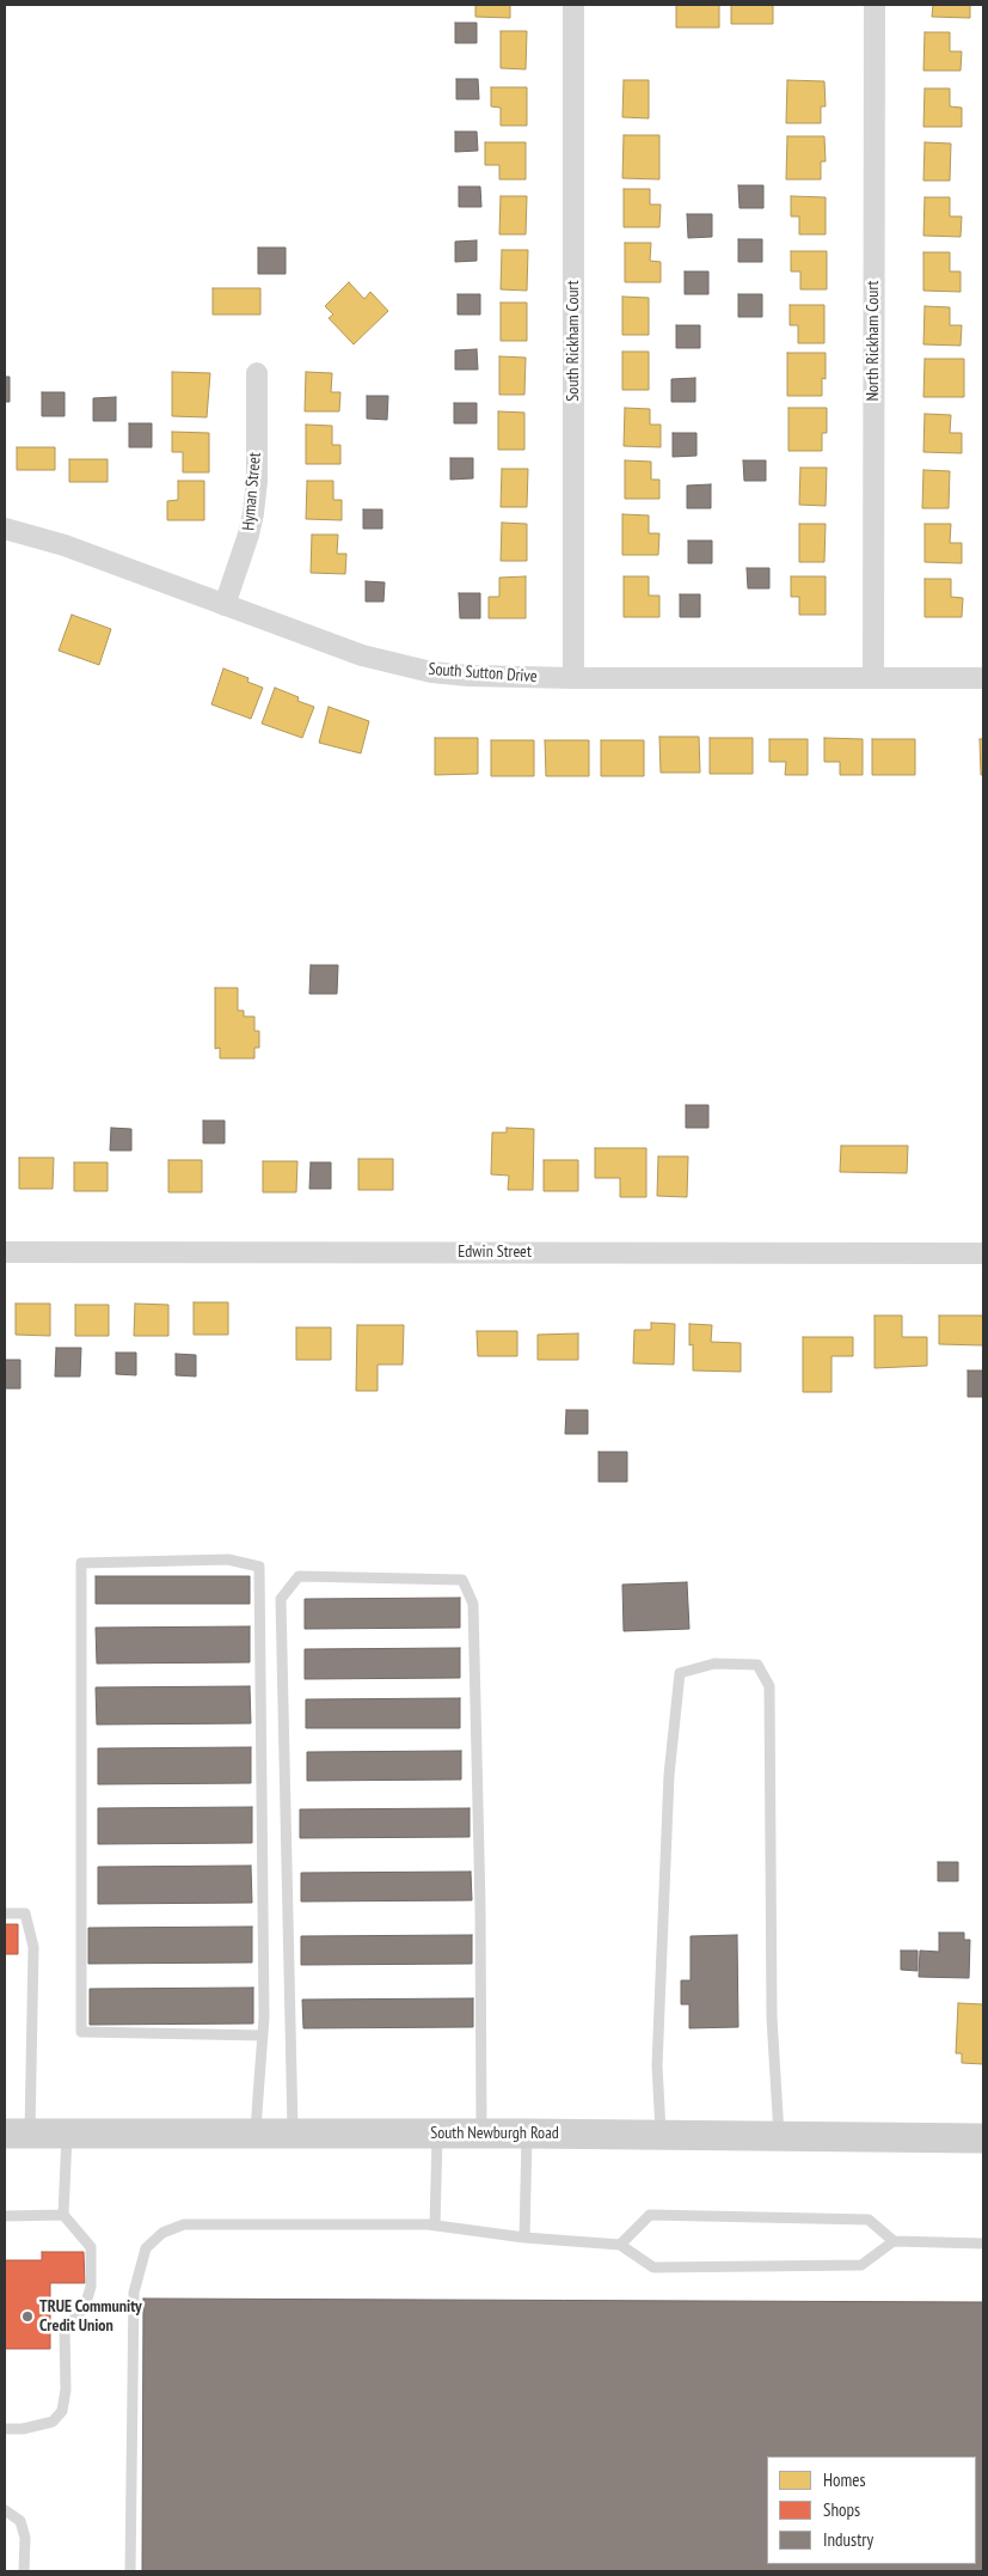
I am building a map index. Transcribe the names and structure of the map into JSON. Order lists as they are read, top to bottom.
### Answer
{
  "streets": {
    "main road": ["South Newburgh Road"],
    "street": [
      "South Rickham Court",
      "North Rickham Court",
      "Hyman Street",
      "South Sutton Drive",
      "Edwin Street"
    ]
  },
  "crossings": [
    ["South Rickham Court", "South Sutton Drive"],
    ["North Rickham Court", "South Sutton Drive"],
    ["Hyman Street", "South Sutton Drive"]
  ],
  "places": ["TRUE Community Credit Union"],
  "legend": ["Homes", "Shops", "Industry"]
}
